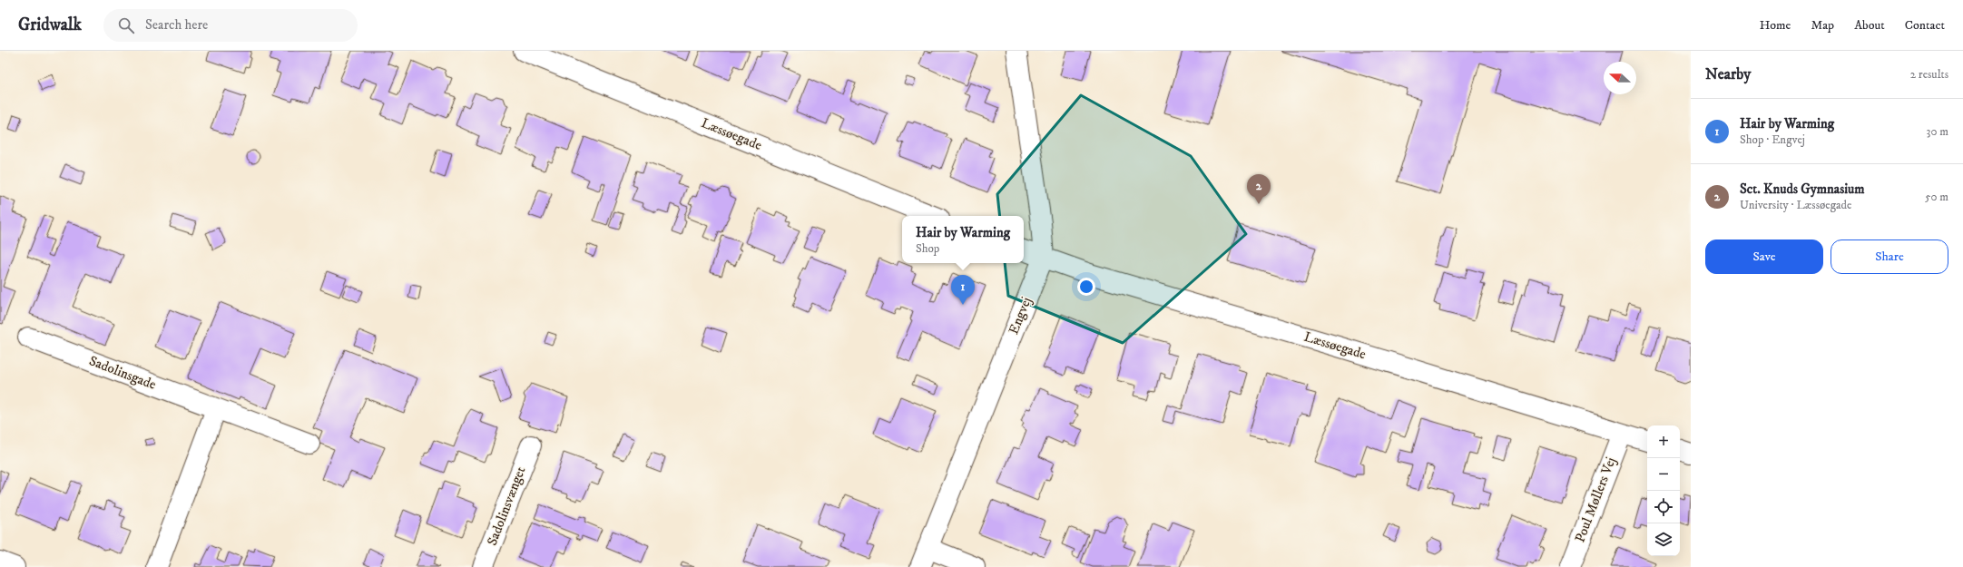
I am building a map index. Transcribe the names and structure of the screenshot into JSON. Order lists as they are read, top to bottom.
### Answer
{
  "streets": {
    "street": [
      "Læssøegade",
      "Engvej",
      "Sadolinsgade",
      "Poul Møllers Vej",
      "Sadolinsvænget"
    ]
  },
  "crossings": [
    ["Læssøegade", "Engvej"],
    ["Læssøegade", "Poul Møllers Vej"]
  ],
  "north": "left",
  "page": {
    "header": "Gridwalk",
    "search": "Search here",
    "nav": [
      "Home",
      "Map",
      "About",
      "Contact"
    ],
    "heading": ["Nearby", "2 results"],
    "list": [
      {
        "mark": "1",
        "name": "Hair by Warming",
        "note": "Shop · Engvej",
        "value": "30 m"
      },
      {
        "mark": "2",
        "name": "Sct. Knuds Gymnasium",
        "note": "University · Læssøegade",
        "value": "50 m"
      }
    ],
    "pins": ["2", "1"],
    "popup": ["Hair by Warming", "Shop"],
    "buttons": ["Save", "Share"],
    "map_buttons": ["+", "−"]
  }
}
